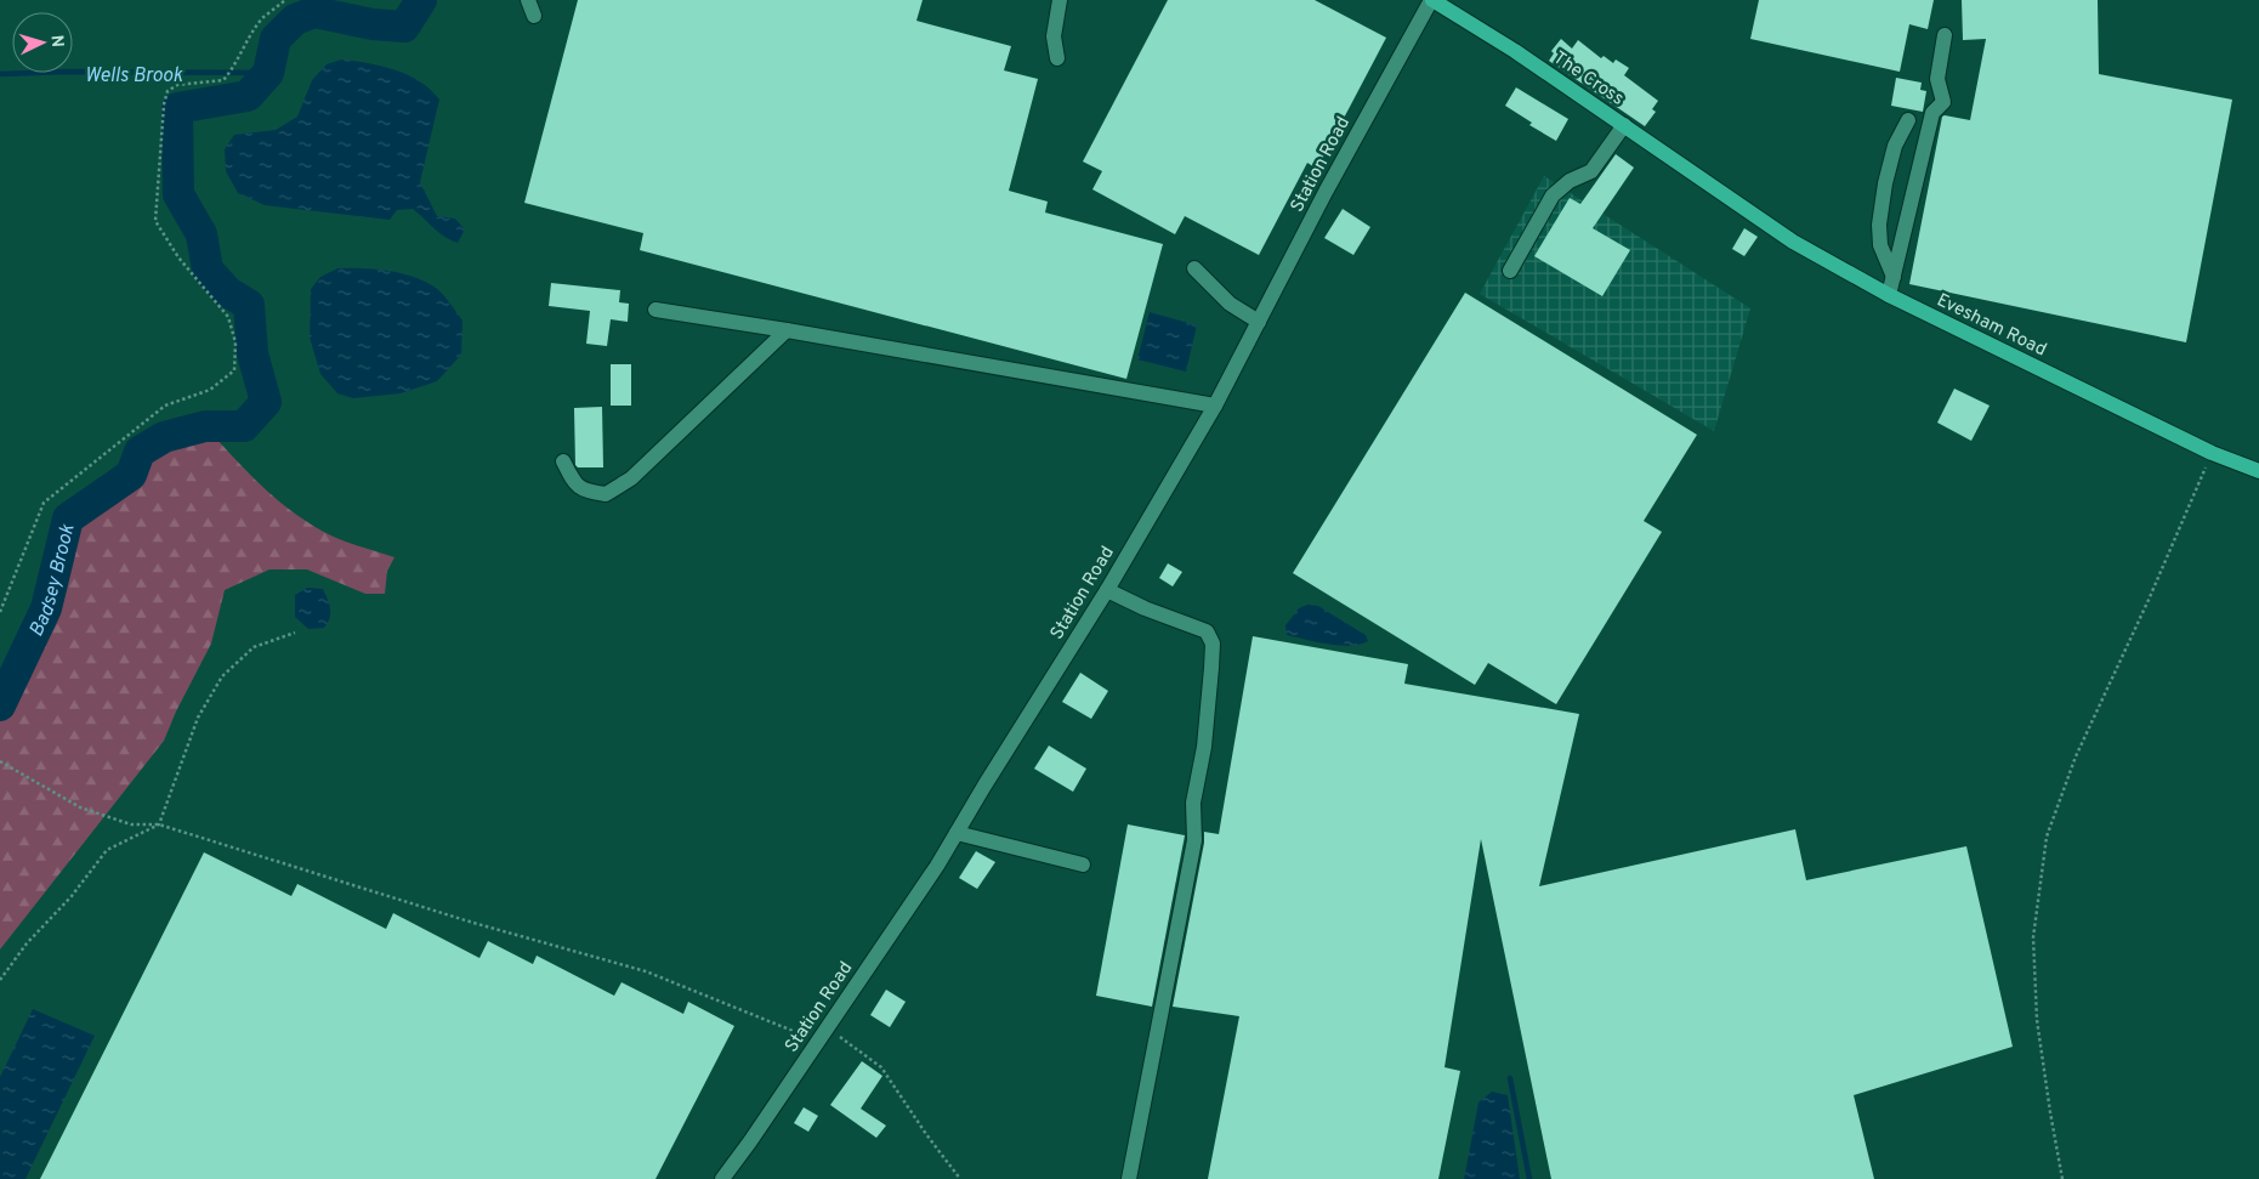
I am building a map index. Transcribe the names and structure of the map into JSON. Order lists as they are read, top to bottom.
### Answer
{
  "streets": {
    "main road": ["The Cross", "Evesham Road"],
    "street": ["Station Road"]
  },
  "crossings": [
    ["The Cross", "Station Road"],
    ["The Cross", "Evesham Road"]
  ],
  "water": ["Wells Brook", "Badsey Brook"],
  "north": "right"
}
